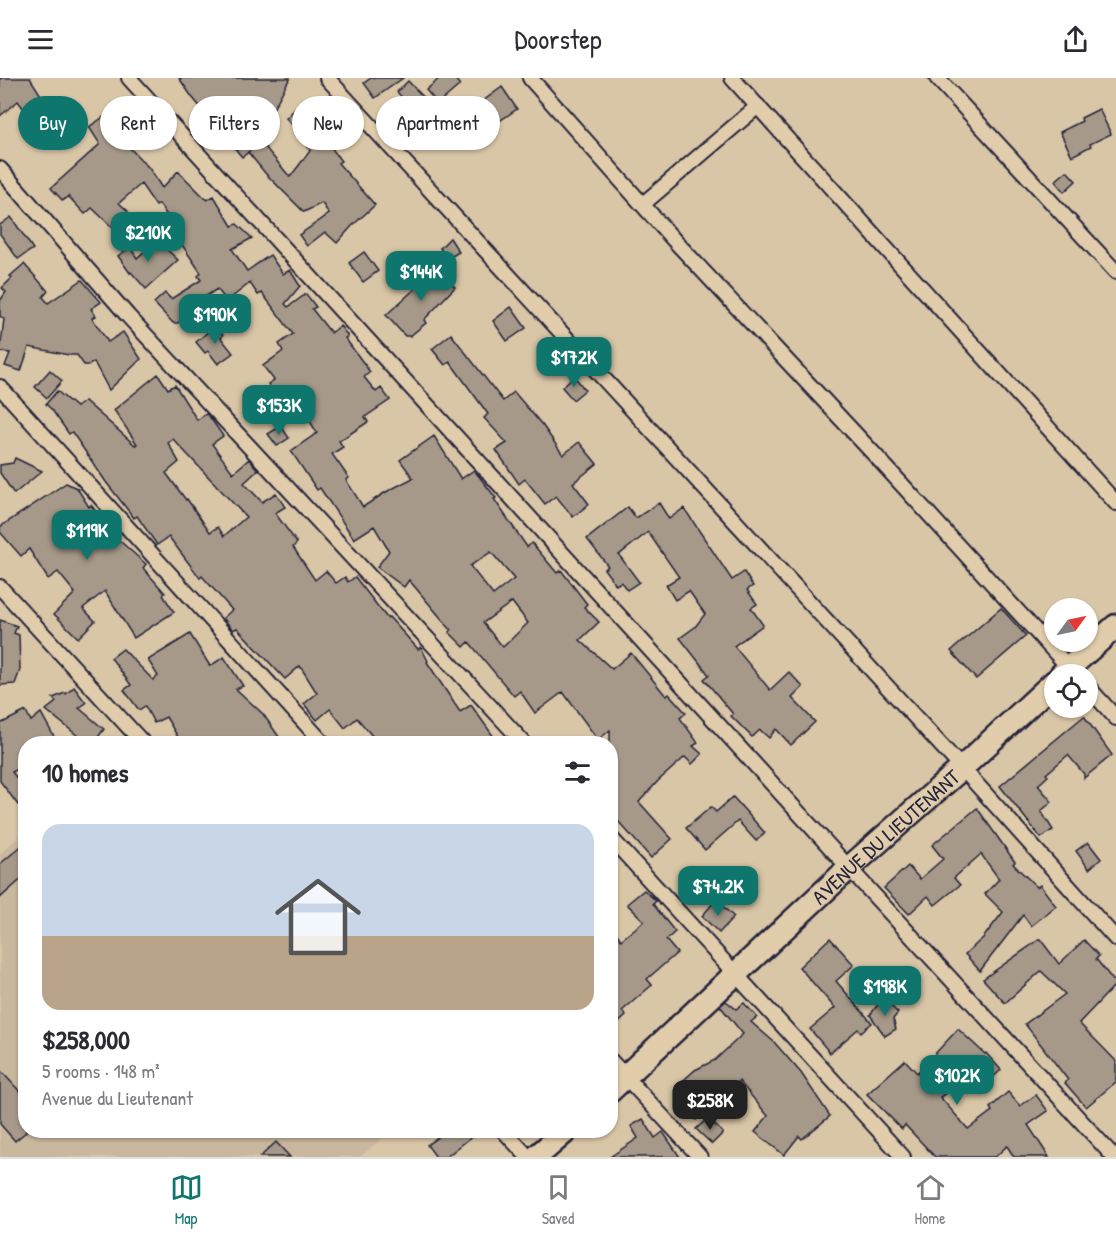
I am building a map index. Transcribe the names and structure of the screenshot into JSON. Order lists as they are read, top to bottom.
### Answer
{
  "streets": {
    "main road": ["AVENUE DU LIEUTENANT"]
  },
  "north": "top right",
  "page": {
    "header": "Doorstep",
    "chip": [
      "Buy",
      "Rent",
      "Filters",
      "New",
      "Apartment"
    ],
    "price": [
      "$210K",
      "$144K",
      "$190K",
      "$172K",
      "$153K",
      "$119K",
      "$74.2K",
      "$198K",
      "$102K",
      "$258K"
    ],
    "heading": "10 homes",
    "list": [
      {
        "name": "$258,000",
        "note": "5 rooms · 148 m² · Avenue du Lieutenant"
      }
    ],
    "tabs": ["Map", "Saved", "Home"]
  }
}
